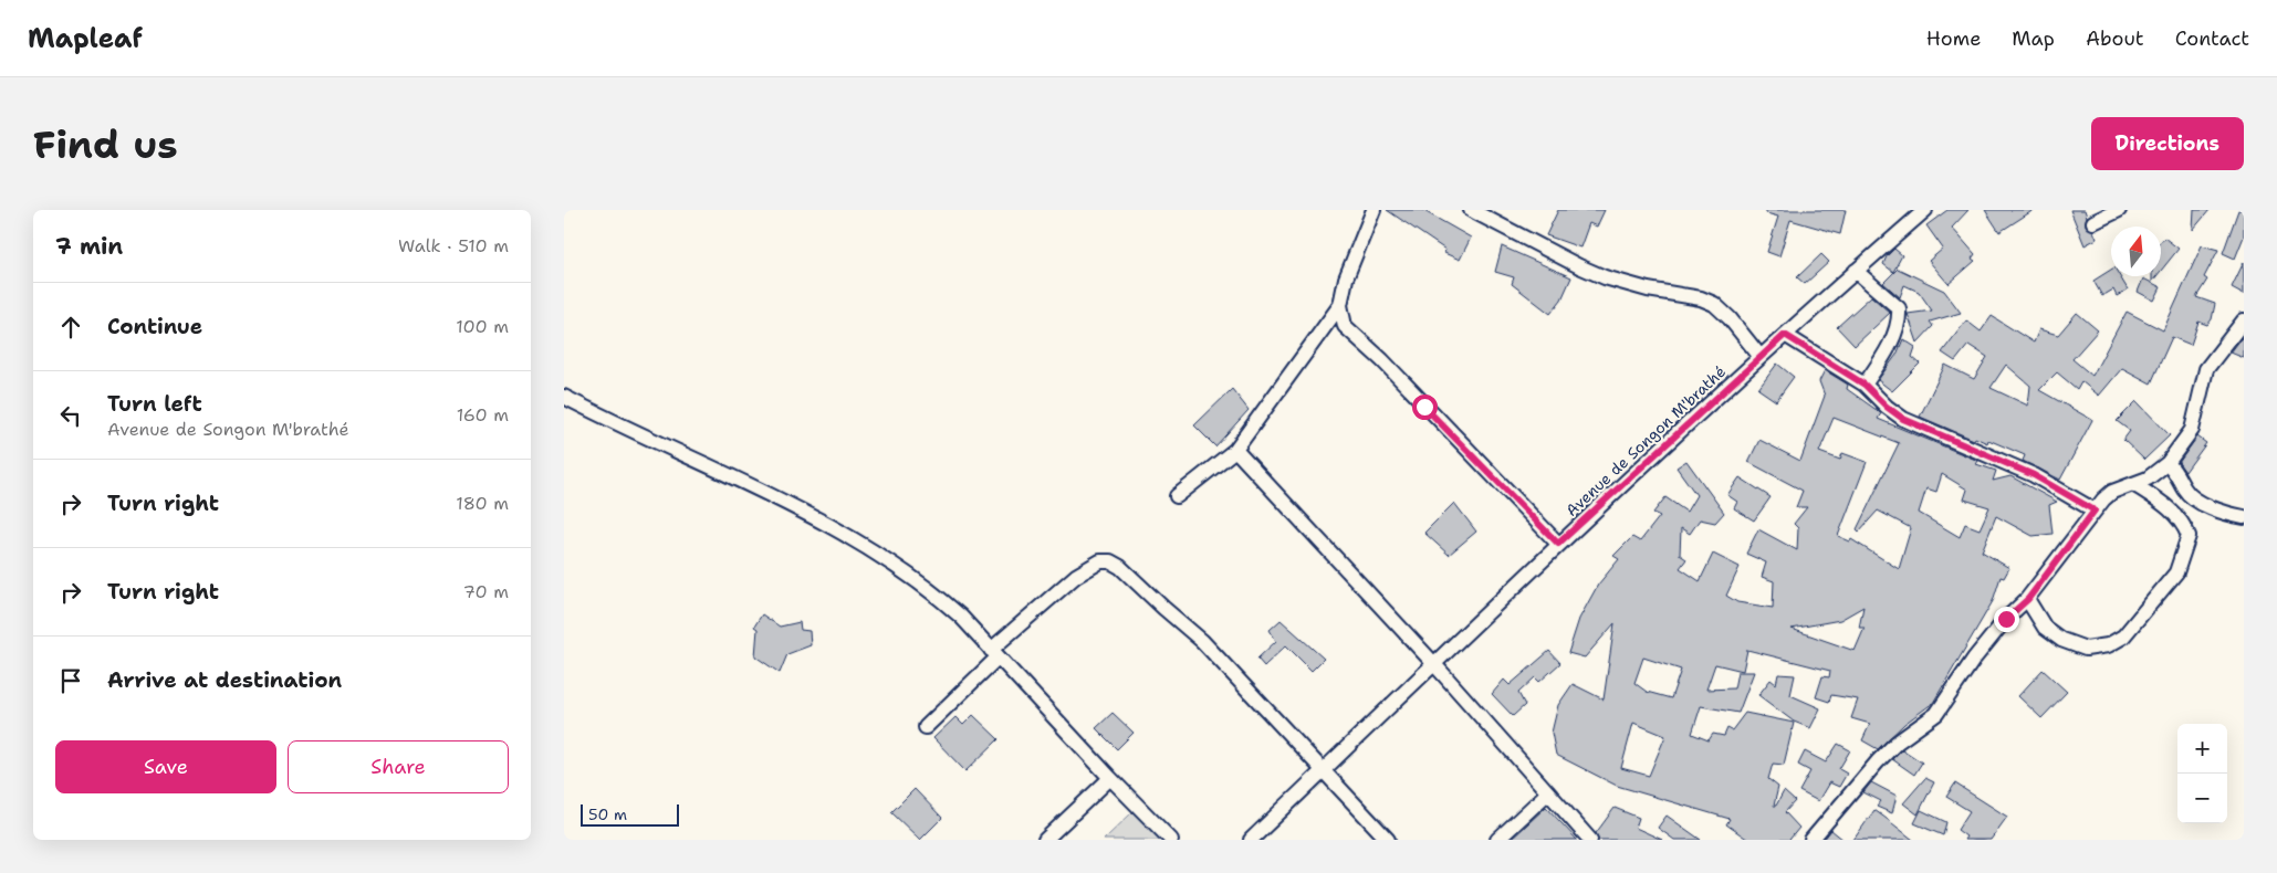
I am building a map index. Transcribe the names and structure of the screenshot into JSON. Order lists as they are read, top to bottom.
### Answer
{
  "streets": {
    "street": ["Avenue de Songon M'brathé"]
  },
  "scale_bar": "50 m",
  "north": "top",
  "page": {
    "header": "Mapleaf",
    "nav": [
      "Home",
      "Map",
      "About",
      "Contact"
    ],
    "buttons": [
      "Directions",
      ["Save", "Share"]
    ],
    "title": "Find us",
    "heading": ["7 min", "Walk · 510 m"],
    "list": [
      ["Continue", "100 m"],
      ["Turn left", "Avenue de Songon M'brathé", "160 m"],
      ["Turn right", "180 m"],
      ["Turn right", "70 m"],
      "Arrive at destination"
    ],
    "map_buttons": ["+", "−"],
    "scale": "50 m"
  }
}
